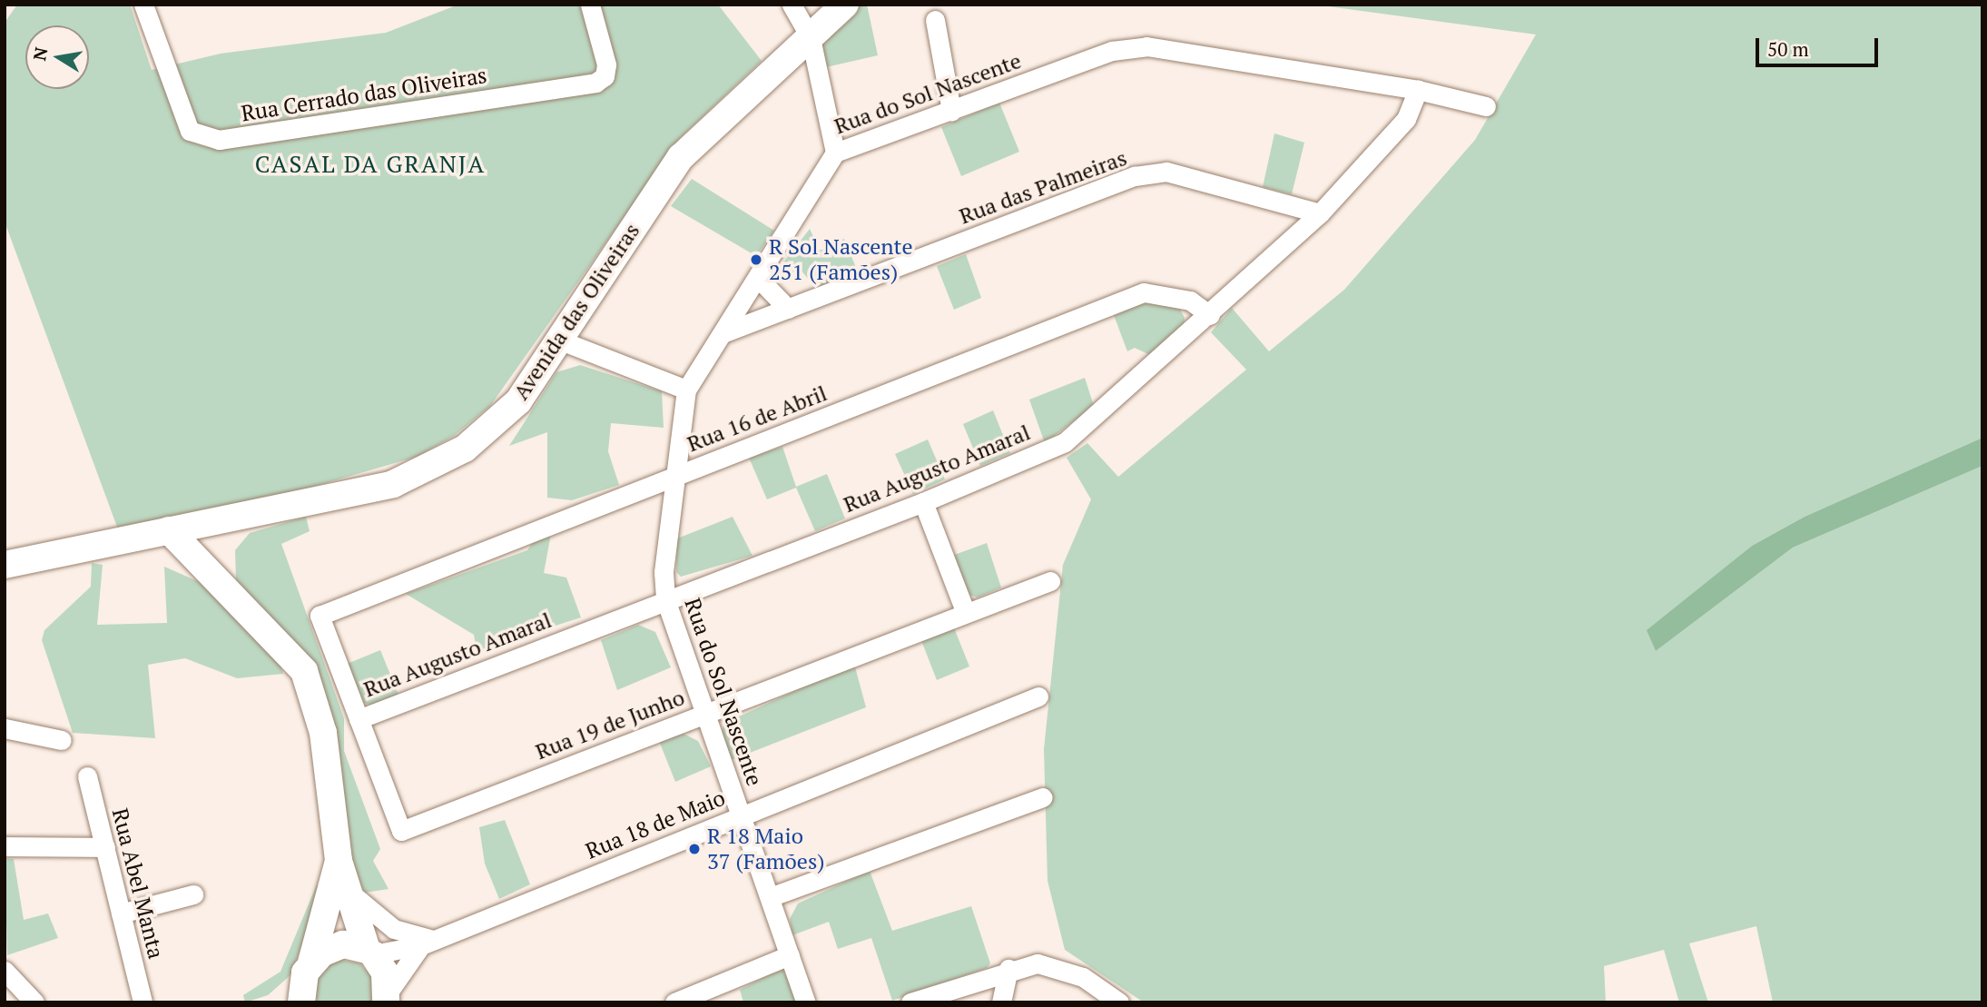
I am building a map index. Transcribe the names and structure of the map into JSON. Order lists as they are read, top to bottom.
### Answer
{
  "streets": {
    "street": [
      "Rua do Sol Nascente",
      "Rua Cerrado das Oliveiras",
      "Rua das Palmeiras",
      "Avenida das Oliveiras",
      "Rua 16 de Abril",
      "Rua Augusto Amaral",
      "Rua 19 de Junho",
      "Rua 18 de Maio",
      "Rua Abel Manta"
    ]
  },
  "crossings": [
    ["Rua do Sol Nascente", "Rua das Palmeiras"],
    ["Rua do Sol Nascente", "Rua 16 de Abril"],
    ["Rua do Sol Nascente", "Rua Augusto Amaral"],
    ["Rua do Sol Nascente", "Rua 19 de Junho"],
    ["Rua do Sol Nascente", "Rua 18 de Maio"],
    ["Rua das Palmeiras", "Rua Augusto Amaral"],
    ["Rua 16 de Abril", "Rua Augusto Amaral"],
    ["Rua 16 de Abril", "Rua 19 de Junho"],
    ["Rua Augusto Amaral", "Rua 19 de Junho"]
  ],
  "districts": ["CASAL DA GRANJA"],
  "places": ["R Sol Nascente 251 (Famões)", "R 18 Maio 37 (Famões)"],
  "scale_bar": "50 m",
  "north": "left"
}
